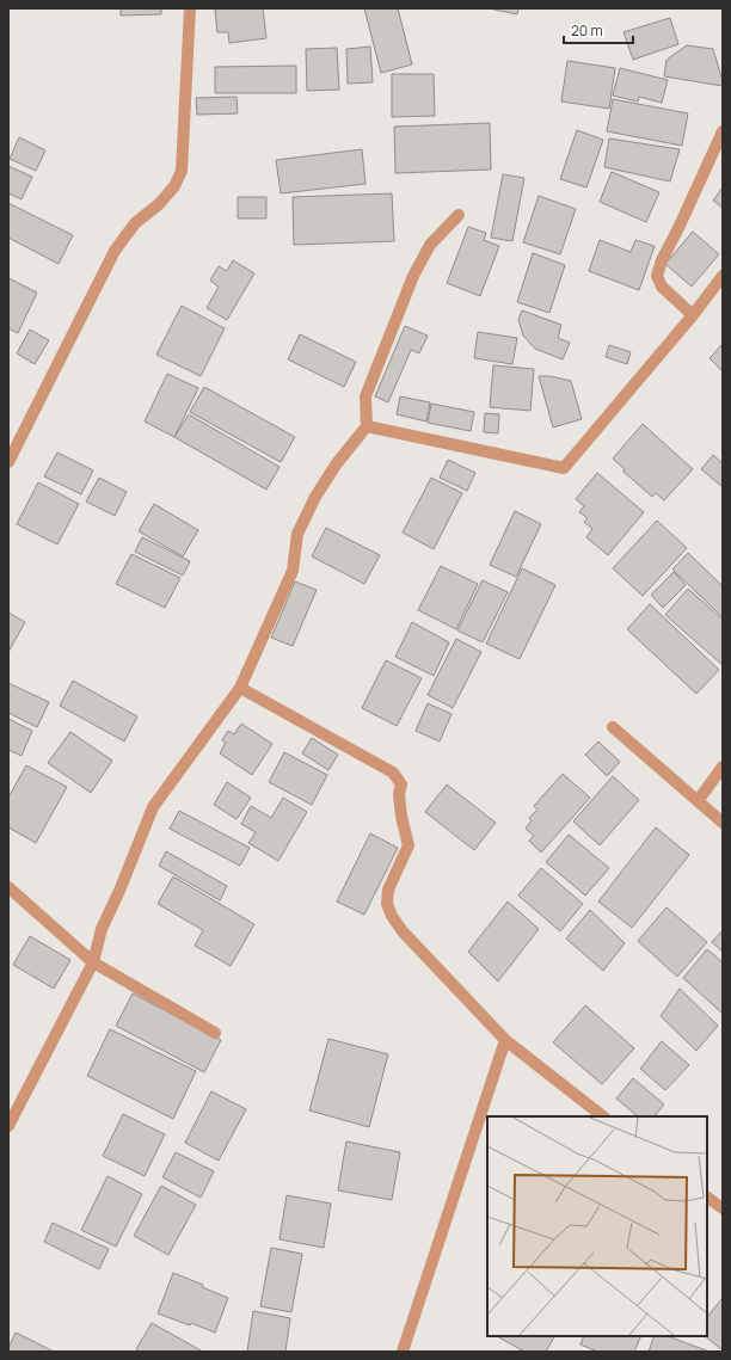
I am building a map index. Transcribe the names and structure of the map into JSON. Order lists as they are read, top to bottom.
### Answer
{
  "scale_bar": "20 m"
}
